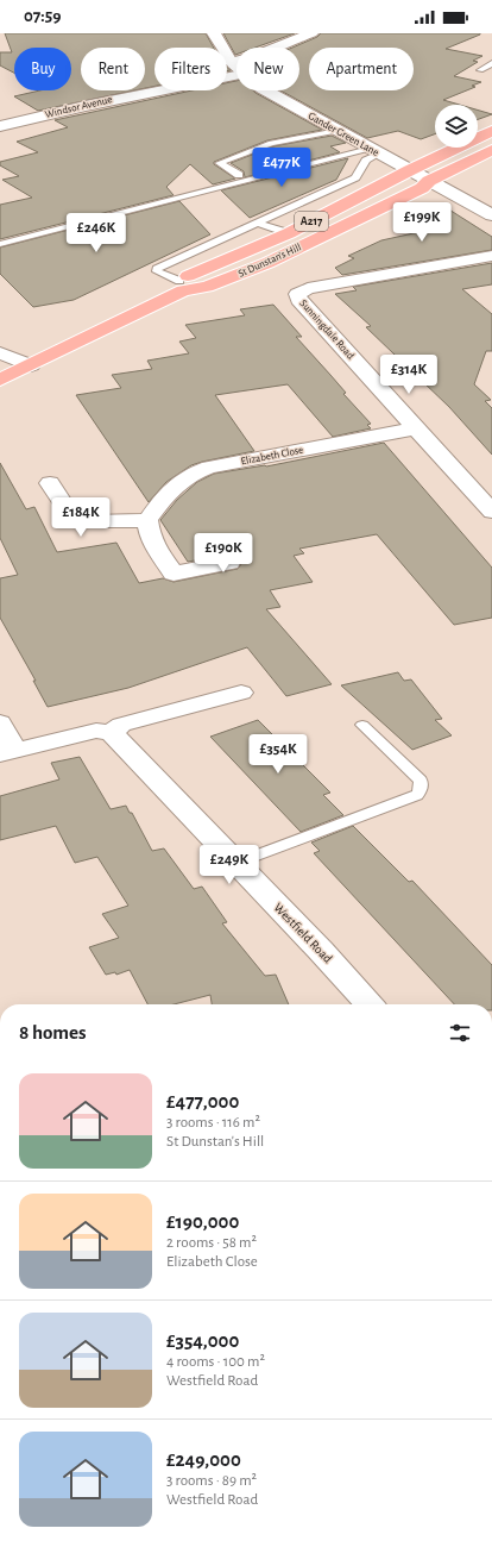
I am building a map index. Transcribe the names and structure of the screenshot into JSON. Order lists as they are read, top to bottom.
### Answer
{
  "streets": {
    "highway": ["A217", "St Dunstan's Hill"],
    "street": [
      "Windsor Avenue",
      "Gander Green Lane",
      "Sunningdale Road",
      "Elizabeth Close",
      "Westfield Road"
    ]
  },
  "crossings": [
    ["Gander Green Lane", "A217"],
    ["Gander Green Lane", "St Dunstan's Hill"],
    ["A217", "St Dunstan's Hill"],
    ["Sunningdale Road", "Elizabeth Close"]
  ],
  "page": {
    "status": "07:59",
    "chip": [
      "Buy",
      "Rent",
      "Filters",
      "New",
      "Apartment"
    ],
    "price": [
      "£477K",
      "£199K",
      "£246K",
      "£314K",
      "£184K",
      "£190K",
      "£354K",
      "£249K"
    ],
    "heading": "8 homes",
    "list": [
      {
        "name": "£477,000",
        "note": "3 rooms · 116 m² · St Dunstan's Hill"
      },
      {
        "name": "£190,000",
        "note": "2 rooms · 58 m² · Elizabeth Close"
      },
      {
        "name": "£354,000",
        "note": "4 rooms · 100 m² · Westfield Road"
      },
      {
        "name": "£249,000",
        "note": "3 rooms · 89 m² · Westfield Road"
      }
    ]
  }
}
